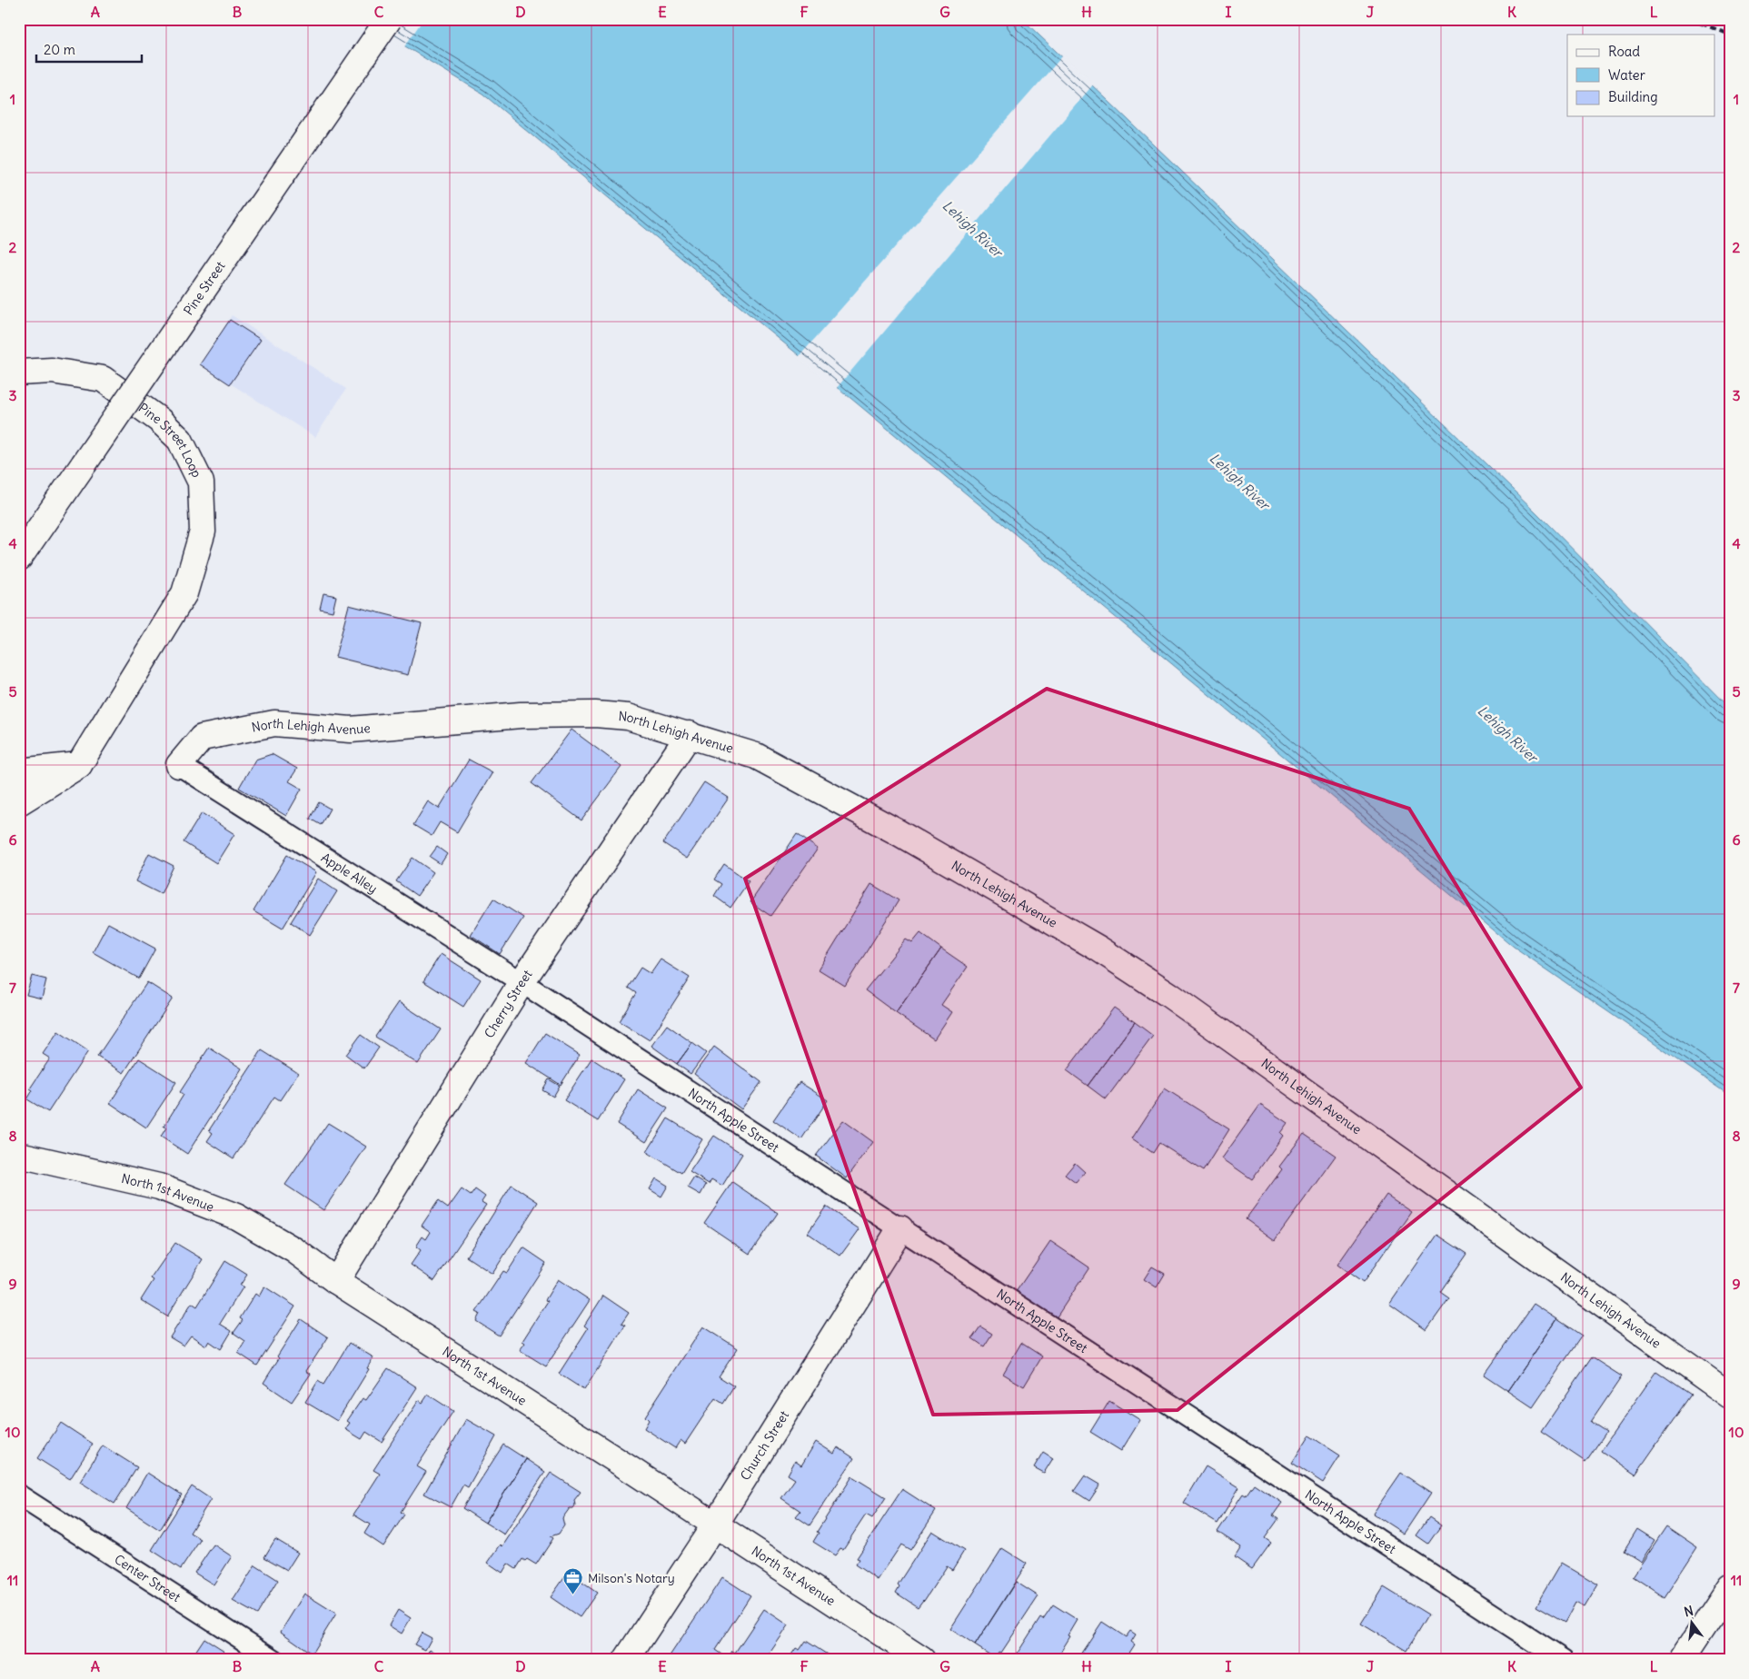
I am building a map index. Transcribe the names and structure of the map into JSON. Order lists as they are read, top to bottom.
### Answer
{
  "streets": {
    "street": [
      "Pine Street",
      "Pine Street Loop",
      "North Lehigh Avenue",
      "Cherry Street",
      "North 1st Avenue",
      "Church Street"
    ],
    "lane": ["Apple Alley", "North Apple Street", "Center Street"]
  },
  "crossings": [
    ["North Lehigh Avenue", "Apple Alley"],
    ["North Lehigh Avenue", "Cherry Street"],
    ["Apple Alley", "Cherry Street"],
    ["Apple Alley", "North Apple Street"],
    ["Cherry Street", "North Apple Street"],
    ["Cherry Street", "North 1st Avenue"],
    ["North Apple Street", "Church Street"],
    ["North 1st Avenue", "Church Street"]
  ],
  "water": ["Lehigh River"],
  "places": {
    "office": ["Milson's Notary"]
  },
  "legend": ["Road", "Water", "Building"],
  "scale_bar": "20 m",
  "north": "top",
  "grid": {
    "columns": [
      "A",
      "B",
      "C",
      "D",
      "E",
      "F",
      "G",
      "H",
      "I",
      "J",
      "K",
      "L"
    ],
    "rows": [
      "1",
      "2",
      "3",
      "4",
      "5",
      "6",
      "7",
      "8",
      "9",
      "10",
      "11"
    ]
  }
}
